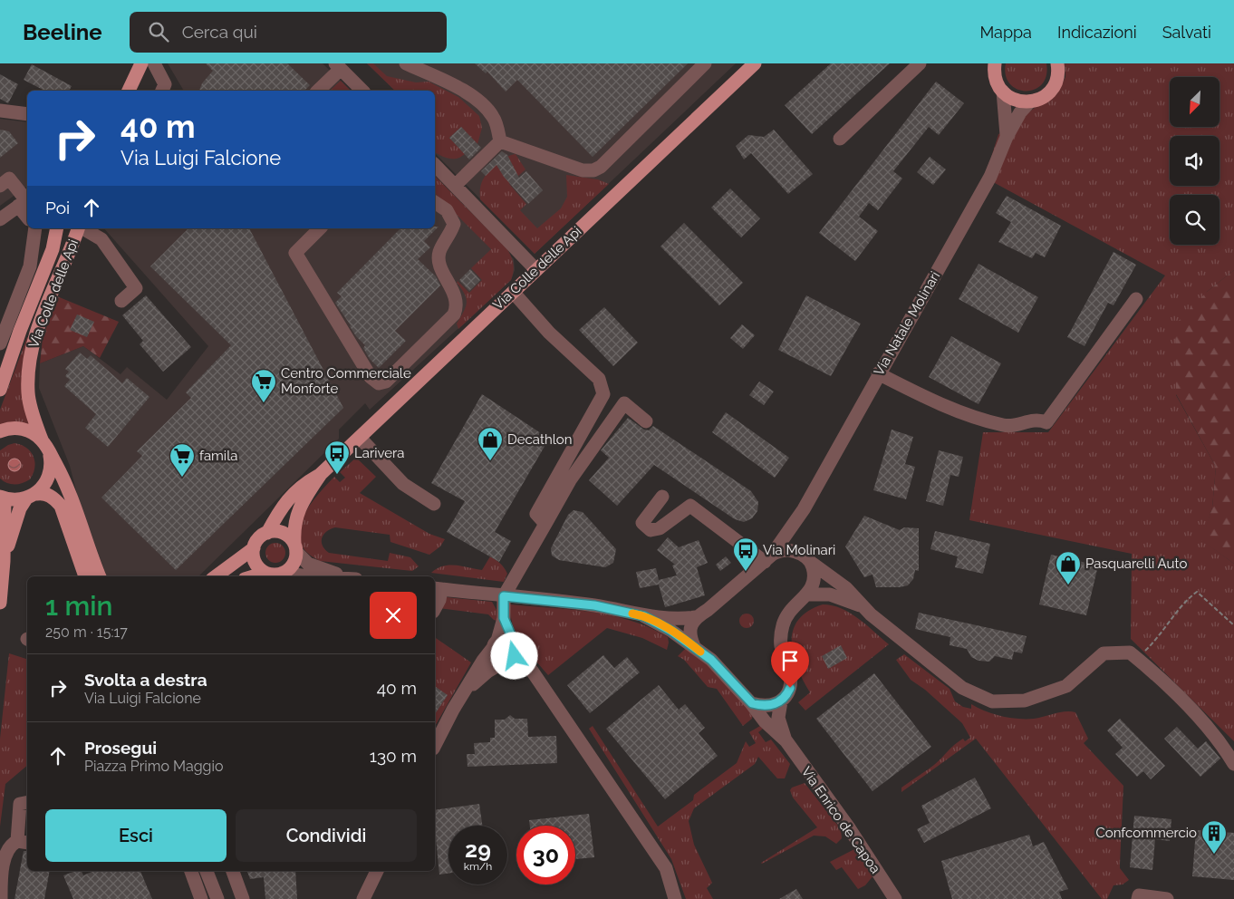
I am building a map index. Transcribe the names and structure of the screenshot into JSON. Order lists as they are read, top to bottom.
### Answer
{
  "streets": {
    "main road": ["Via Colle delle Api"],
    "street": ["Via Natale Molinari", "Via Enrico de Capoa"]
  },
  "places": {
    "supermarket": ["Centro Commerciale Monforte", "famila"],
    "shop": ["Decathlon", "Pasquarelli Auto"],
    "bus stop": ["Larivera", "Via Molinari"],
    "building": ["Confcommercio"]
  },
  "north": "bottom left",
  "page": {
    "header": "Beeline",
    "search": "Cerca qui",
    "nav": ["Mappa", "Indicazioni", "Salvati"],
    "turn": ["40 m", "Via Luigi Falcione"],
    "then": "Poi",
    "heading": ["1 min", "250 m · 15:17"],
    "list": [
      {
        "name": "Svolta a destra",
        "note": "Via Luigi Falcione",
        "value": "40 m"
      },
      {
        "name": "Prosegui",
        "note": "Piazza Primo Maggio",
        "value": "130 m"
      }
    ],
    "buttons": ["Esci", "Condividi"],
    "speed": "29 km/h",
    "limit": "30"
  }
}
